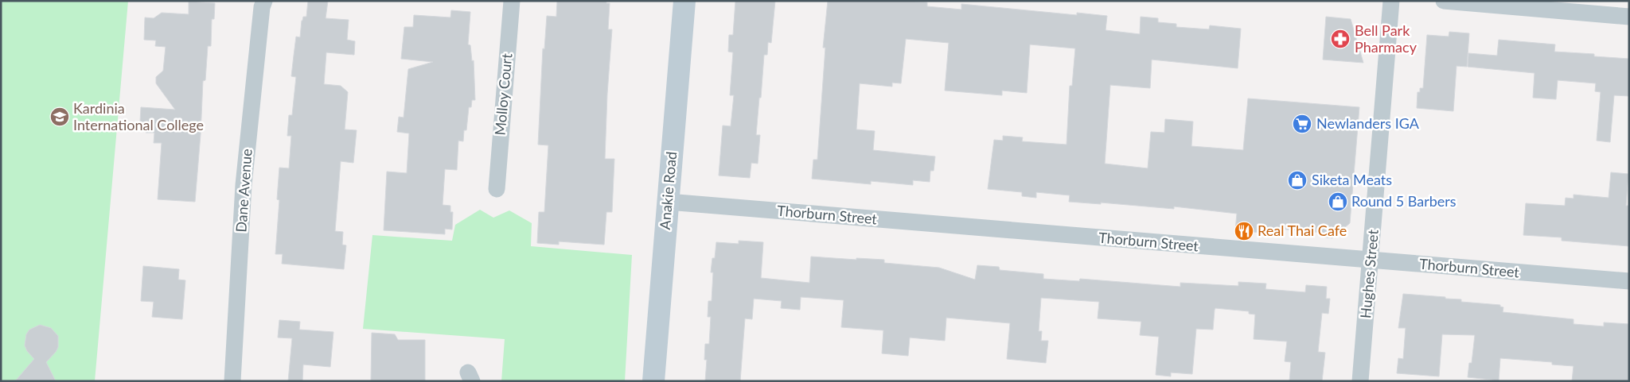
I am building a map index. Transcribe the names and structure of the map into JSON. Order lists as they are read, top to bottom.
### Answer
{
  "streets": {
    "main road": ["Anakie Road"],
    "street": [
      "Molloy Court",
      "Dane Avenue",
      "Thorburn Street",
      "Hughes Street"
    ]
  },
  "crossings": [
    ["Anakie Road", "Thorburn Street"],
    ["Thorburn Street", "Hughes Street"]
  ],
  "places": {
    "pharmacy": ["Bell Park Pharmacy"],
    "school or university": ["Kardinia International College"],
    "supermarket": ["Newlanders IGA"],
    "shop": ["Siketa Meats", "Round 5 Barbers"],
    "restaurant": ["Real Thai Cafe"]
  }
}
